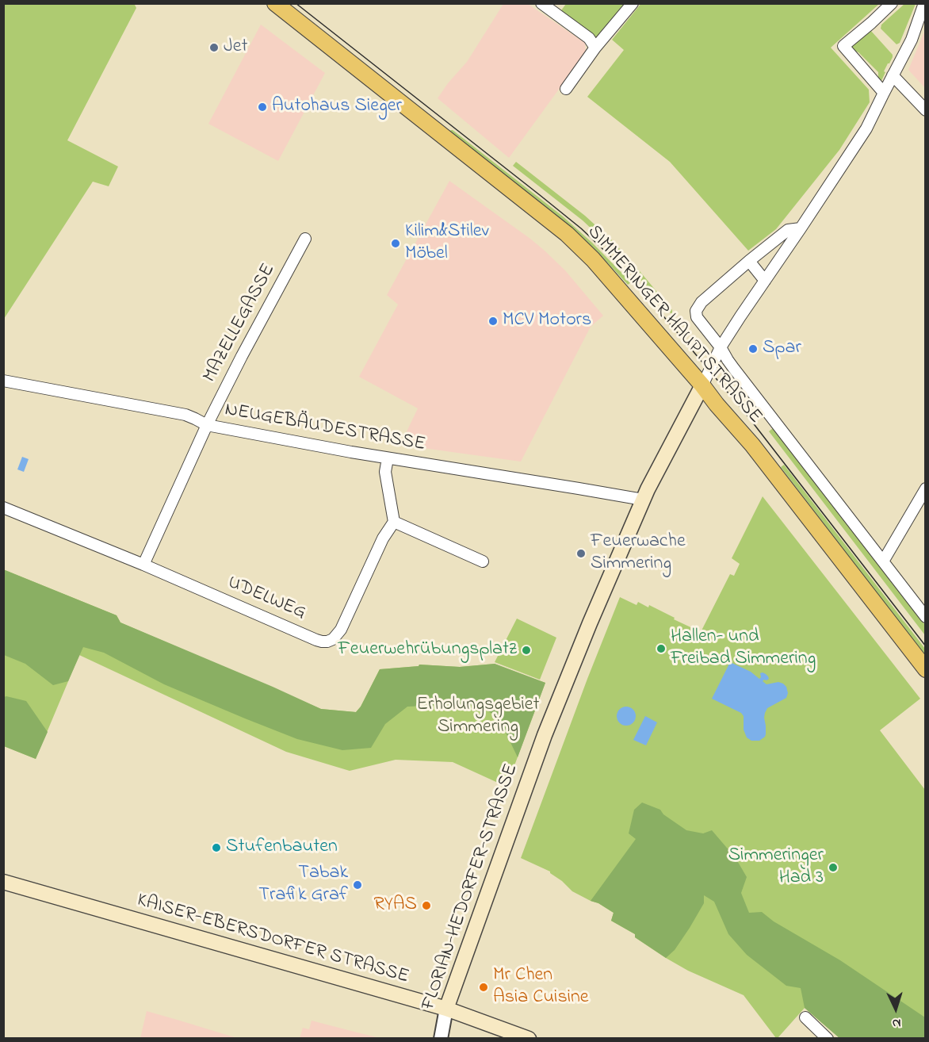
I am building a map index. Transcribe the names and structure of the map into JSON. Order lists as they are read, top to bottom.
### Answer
{
  "streets": {
    "main road": ["SIMMERINGER HAUPTSTRASSE", "FLORIAN-HEDORFER-STRASSE", "KAISER-EBERSDORFER STRASSE"],
    "street": ["MAZELLEGASSE", "NEUGEBÄUDESTRASSE", "UDELWEG"]
  },
  "crossings": [
    ["MAZELLEGASSE", "NEUGEBÄUDESTRASSE"],
    ["MAZELLEGASSE", "UDELWEG"],
    ["SIMMERINGER HAUPTSTRASSE", "FLORIAN-HEDORFER-STRASSE"],
    ["NEUGEBÄUDESTRASSE", "FLORIAN-HEDORFER-STRASSE"],
    ["FLORIAN-HEDORFER-STRASSE", "KAISER-EBERSDORFER STRASSE"]
  ],
  "parks": ["Erholungsgebiet Simmering"],
  "places": [
    "Jet",
    "Autohaus Sieger",
    "Kilim&Stilev Möbel",
    "MCV Motors",
    "Spar",
    "Feuerwache Simmering",
    "Hallen- und Freibad Simmering",
    "Feuerwehrübungsplatz",
    "Stufenbauten",
    "Simmeringer Had 3",
    "Tabak Trafik Graf",
    "RYAS",
    "Mr Chen Asia Cuisine"
  ],
  "north": "bottom"
}
